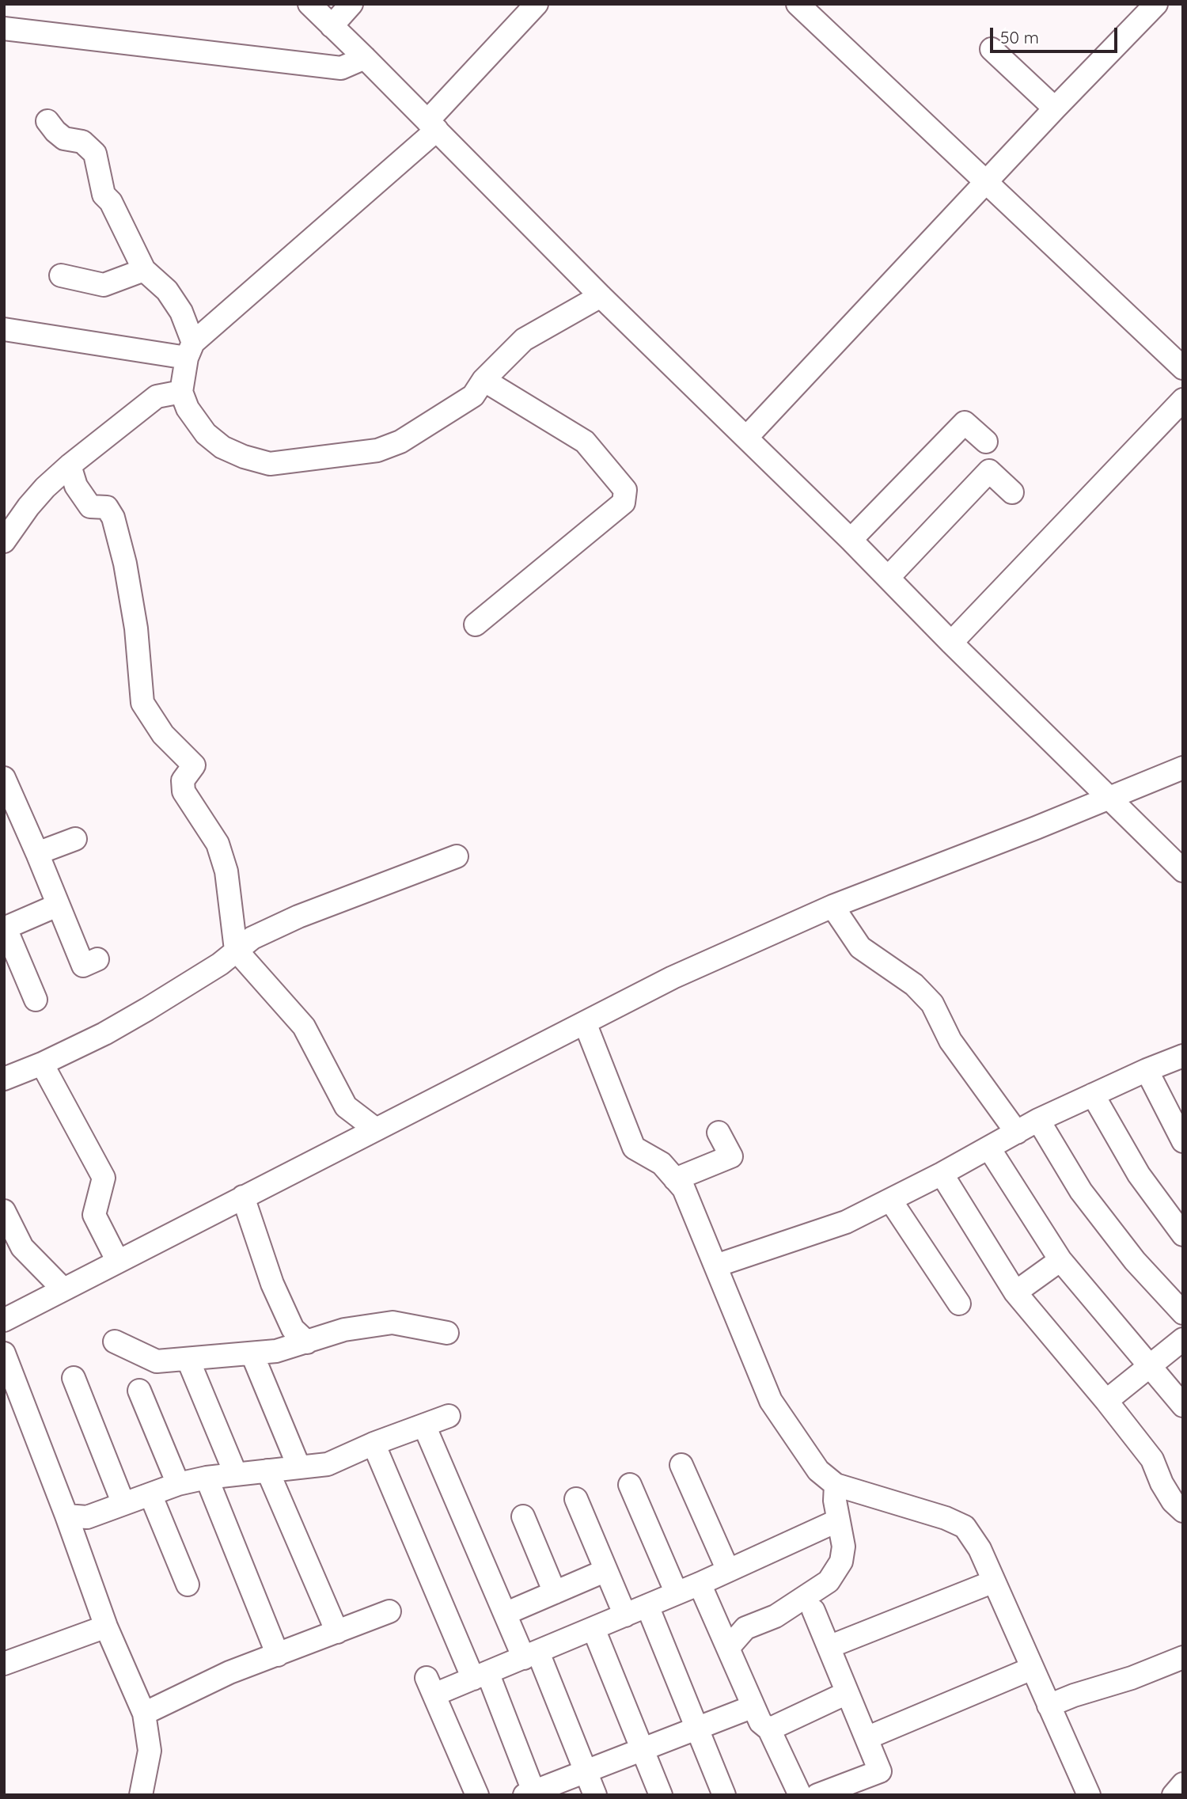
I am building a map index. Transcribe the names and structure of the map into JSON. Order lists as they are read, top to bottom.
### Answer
{
  "scale_bar": "50 m"
}
